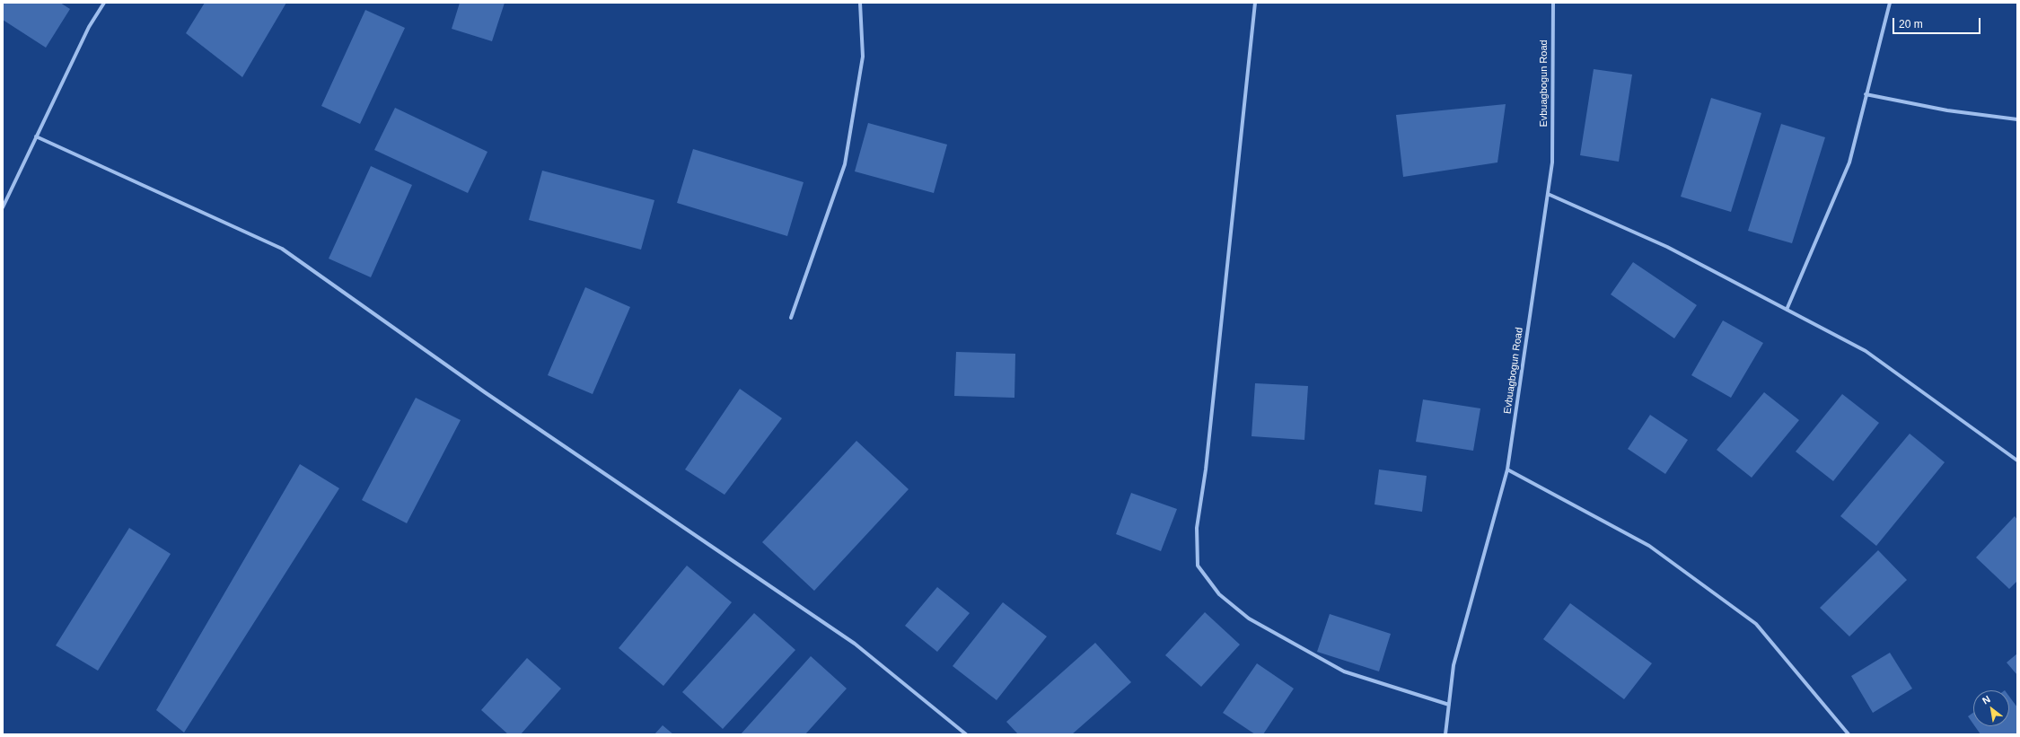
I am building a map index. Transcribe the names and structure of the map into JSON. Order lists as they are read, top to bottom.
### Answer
{
  "streets": {
    "street": ["Evbuagbogun Road"]
  },
  "scale_bar": "20 m",
  "north": "top left"
}
